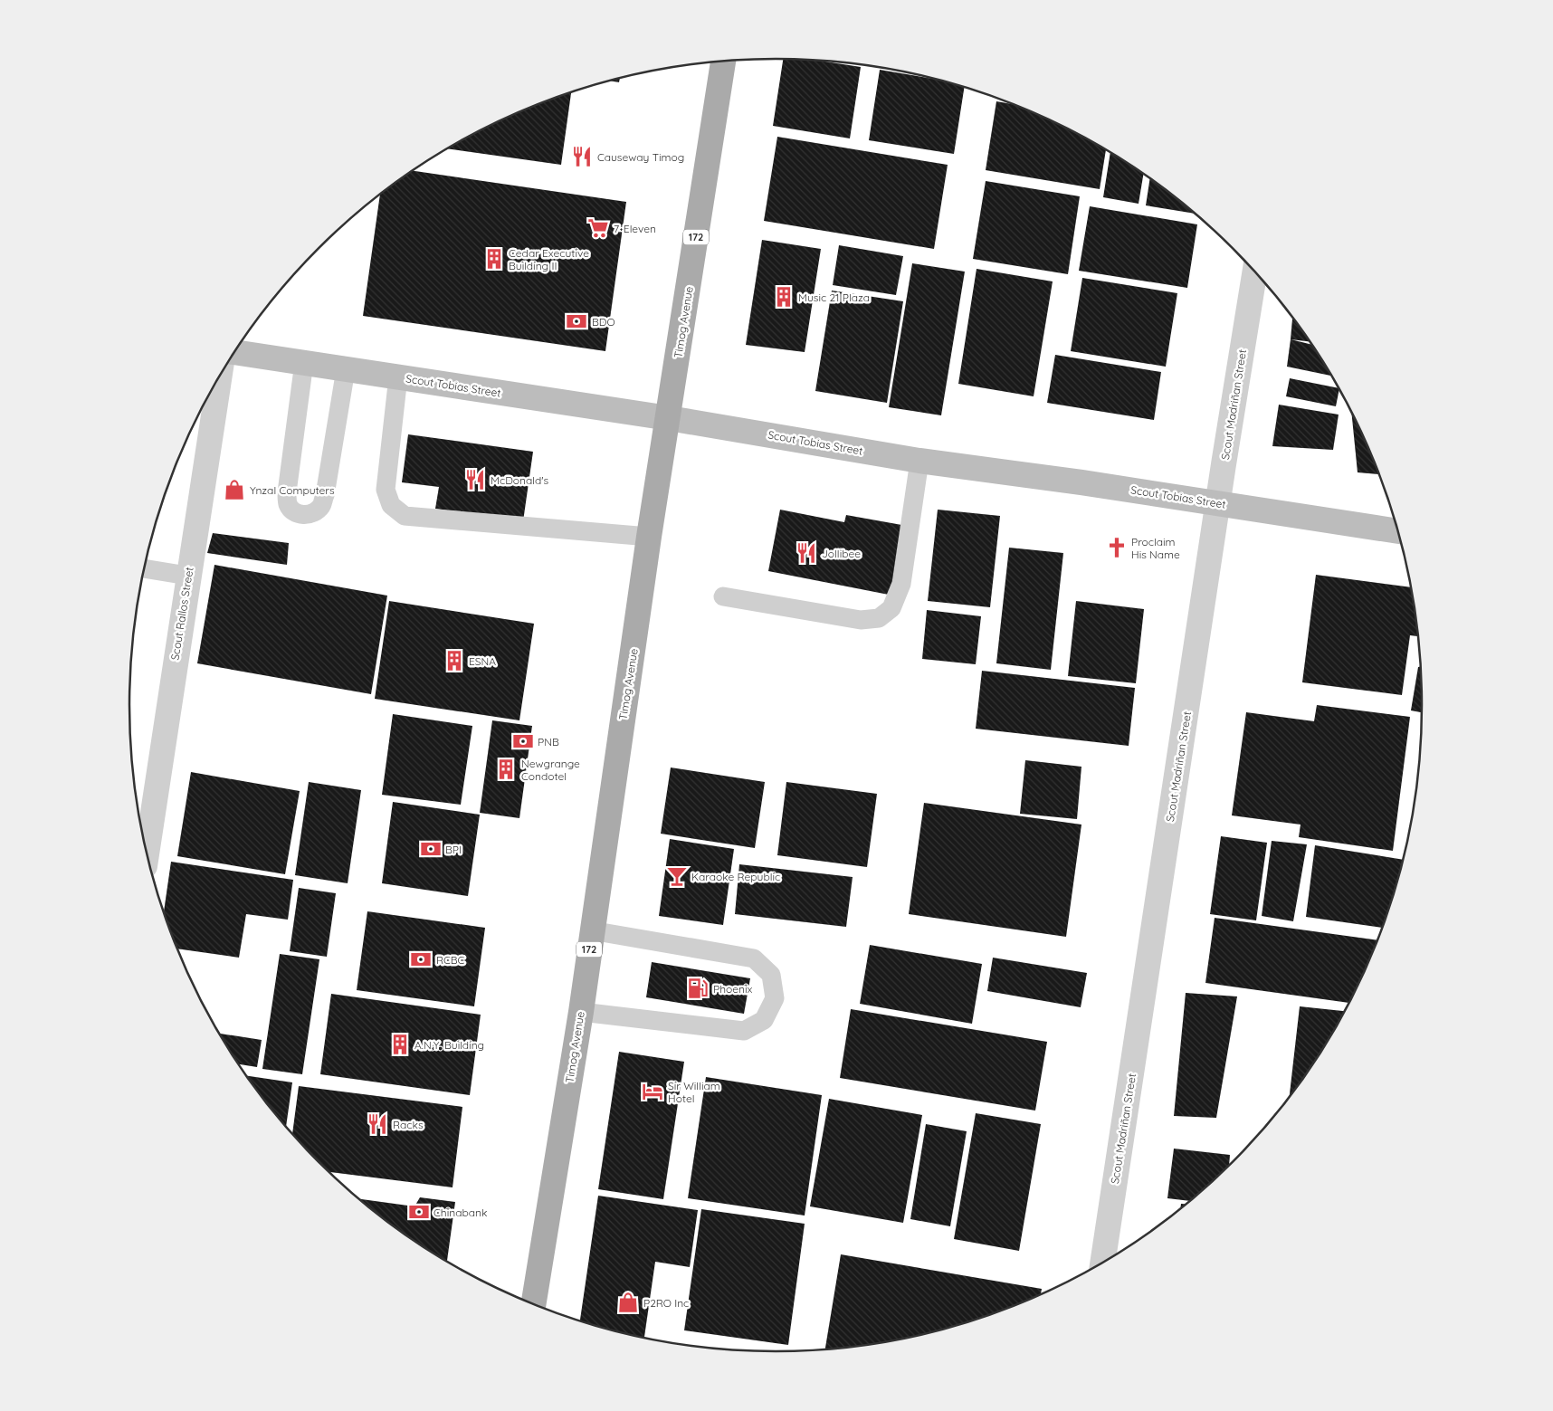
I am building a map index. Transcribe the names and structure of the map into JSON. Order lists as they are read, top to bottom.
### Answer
{
  "streets": {
    "main road": ["172", "Timog Avenue"],
    "street": ["Scout Tobias Street", "Scout Madriñan Street", "Scout Rallos Street"]
  },
  "crossings": [
    ["Timog Avenue", "Scout Tobias Street"],
    ["Scout Tobias Street", "Scout Madriñan Street"]
  ],
  "places": {
    "restaurant": [
      "Causeway Timog",
      "McDonald's",
      "Jollibee",
      "Racks"
    ],
    "supermarket": ["7-Eleven"],
    "building": [
      "Cedar Executive Building II",
      "Music 21 Plaza",
      "ESNA",
      "Newgrange Condotel",
      "A.N.Y. Building"
    ],
    "bank": [
      "BDO",
      "PNB",
      "BPI",
      "RCBC",
      "Chinabank"
    ],
    "shop": ["Ynzal Computers", "P2RO Inc"],
    "church": ["Proclaim His Name"],
    "bar": ["Karaoke Republic"],
    "fuel station": ["Phoenix"],
    "hotel": ["Sir William Hotel"]
  }
}
